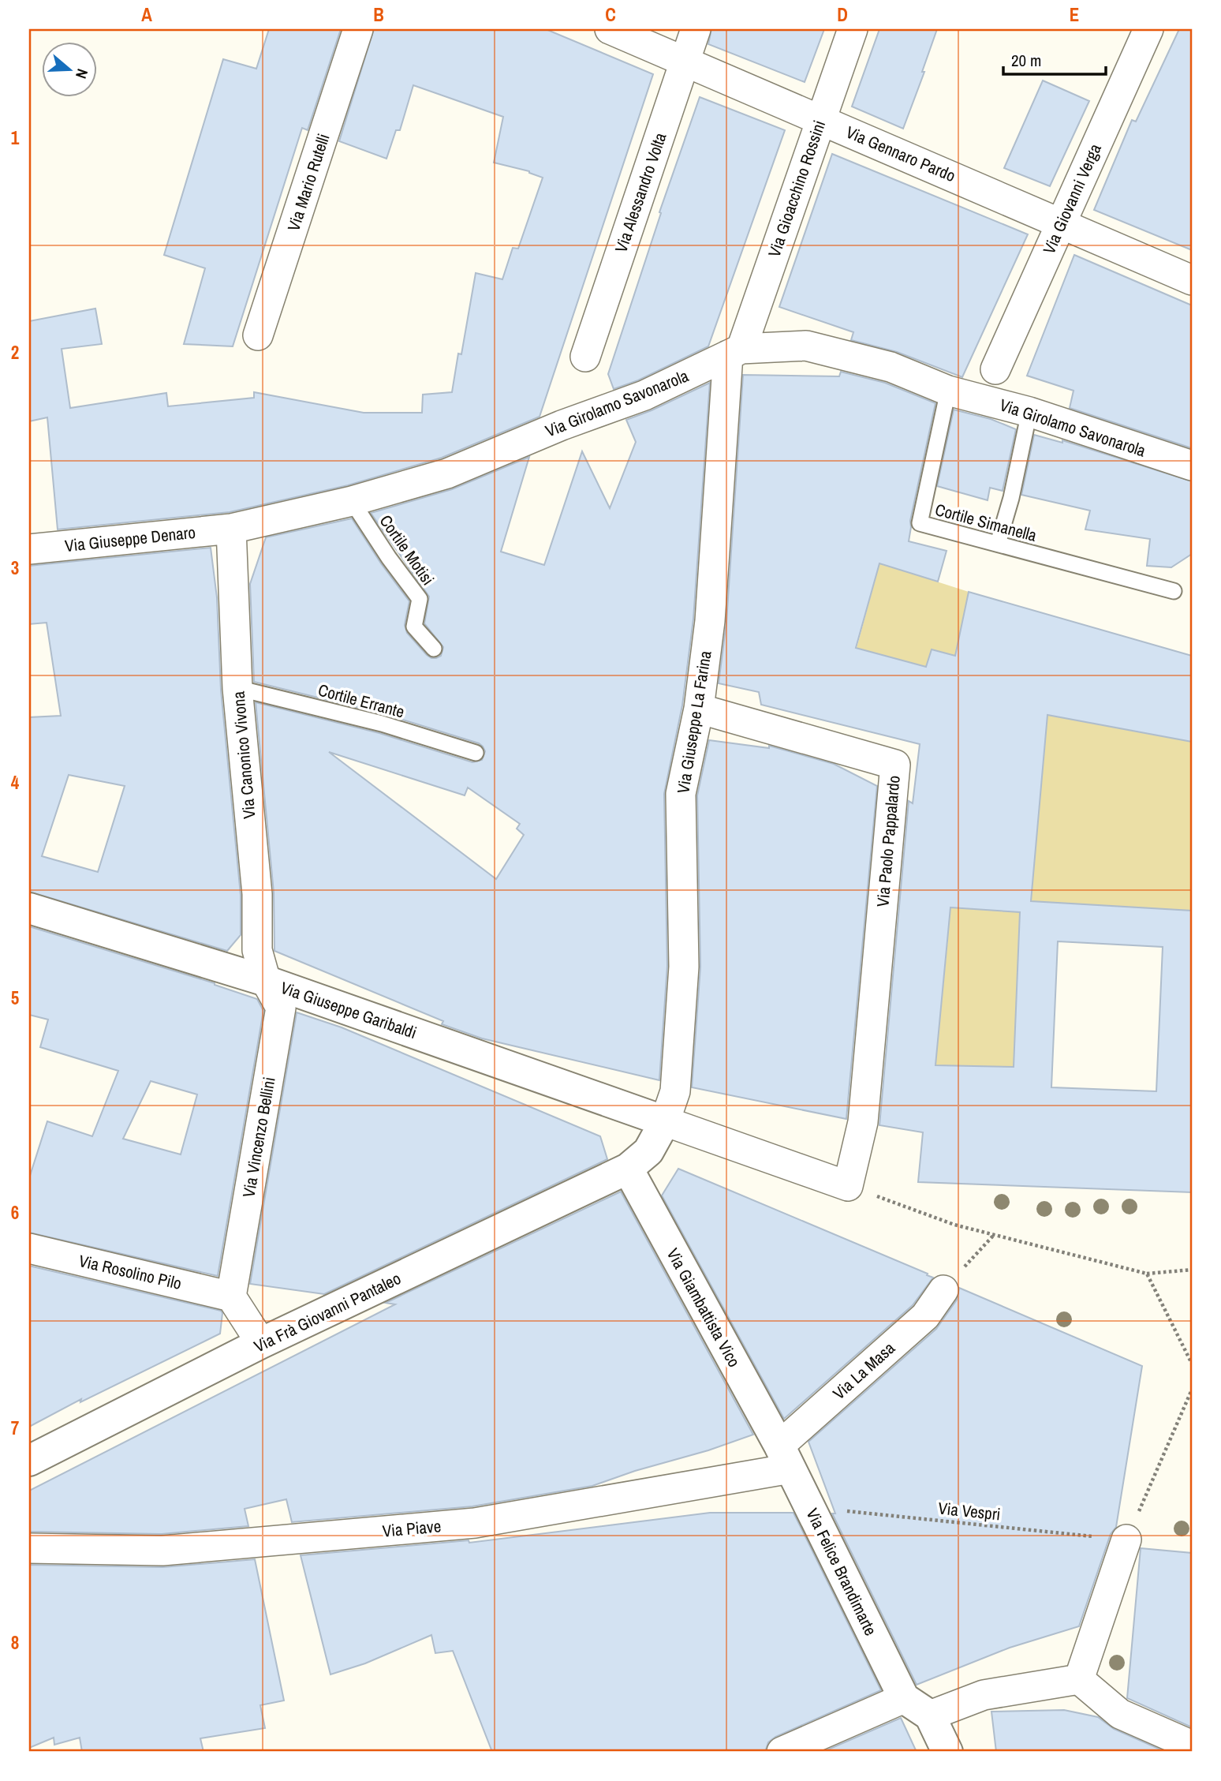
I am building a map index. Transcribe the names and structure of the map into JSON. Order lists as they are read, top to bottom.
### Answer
{
  "streets": {
    "main road": [
      "Via Giuseppe Garibaldi",
      "Via Giambattista Vico",
      "Via Frà Giovanni Pantaleo",
      "Via Felice Brandimarte"
    ],
    "street": [
      "Via Gennaro Pardo",
      "Via Mario Rutelli",
      "Via Gioacchino Rossini",
      "Via Alessandro Volta",
      "Via Giovanni Verga",
      "Via Girolamo Savonarola",
      "Via Giuseppe Denaro",
      "Via Giuseppe La Farina",
      "Via Canonico Vivona",
      "Via Paolo Pappalardo",
      "Via Vincenzo Bellini",
      "Via Rosolino Pilo",
      "Via La Masa",
      "Via Piave"
    ],
    "lane": ["Cortile Simanella", "Cortile Motisi", "Cortile Errante"],
    "path": ["Via Vespri"]
  },
  "crossings": [
    ["Via Gennaro Pardo", "Via Gioacchino Rossini"],
    ["Via Gennaro Pardo", "Via Alessandro Volta"],
    ["Via Gennaro Pardo", "Via Giovanni Verga"],
    ["Via Gioacchino Rossini", "Via Girolamo Savonarola"],
    ["Via Gioacchino Rossini", "Via Giuseppe La Farina"],
    ["Via Girolamo Savonarola", "Cortile Simanella"],
    ["Via Girolamo Savonarola", "Via Giuseppe Denaro"],
    ["Via Girolamo Savonarola", "Cortile Motisi"],
    ["Via Girolamo Savonarola", "Via Giuseppe La Farina"],
    ["Via Girolamo Savonarola", "Via Canonico Vivona"],
    ["Via Giuseppe Denaro", "Via Canonico Vivona"],
    ["Cortile Errante", "Via Canonico Vivona"],
    ["Via Giuseppe La Farina", "Via Paolo Pappalardo"],
    ["Via Giuseppe La Farina", "Via Giuseppe Garibaldi"],
    ["Via Giuseppe La Farina", "Via Frà Giovanni Pantaleo"],
    ["Via Canonico Vivona", "Via Giuseppe Garibaldi"],
    ["Via Canonico Vivona", "Via Vincenzo Bellini"],
    ["Via Giuseppe Garibaldi", "Via Vincenzo Bellini"],
    ["Via Giuseppe Garibaldi", "Via Frà Giovanni Pantaleo"],
    ["Via Vincenzo Bellini", "Via Rosolino Pilo"],
    ["Via Giambattista Vico", "Via Frà Giovanni Pantaleo"],
    ["Via Giambattista Vico", "Via La Masa"],
    ["Via Giambattista Vico", "Via Piave"],
    ["Via Giambattista Vico", "Via Felice Brandimarte"],
    ["Via La Masa", "Via Piave"],
    ["Via La Masa", "Via Felice Brandimarte"],
    ["Via Vespri", "Via Felice Brandimarte"],
    ["Via Piave", "Via Felice Brandimarte"]
  ],
  "scale_bar": "20 m",
  "north": "right",
  "grid": {
    "columns": [
      "A",
      "B",
      "C",
      "D",
      "E"
    ],
    "rows": [
      "1",
      "2",
      "3",
      "4",
      "5",
      "6",
      "7",
      "8"
    ]
  }
}
